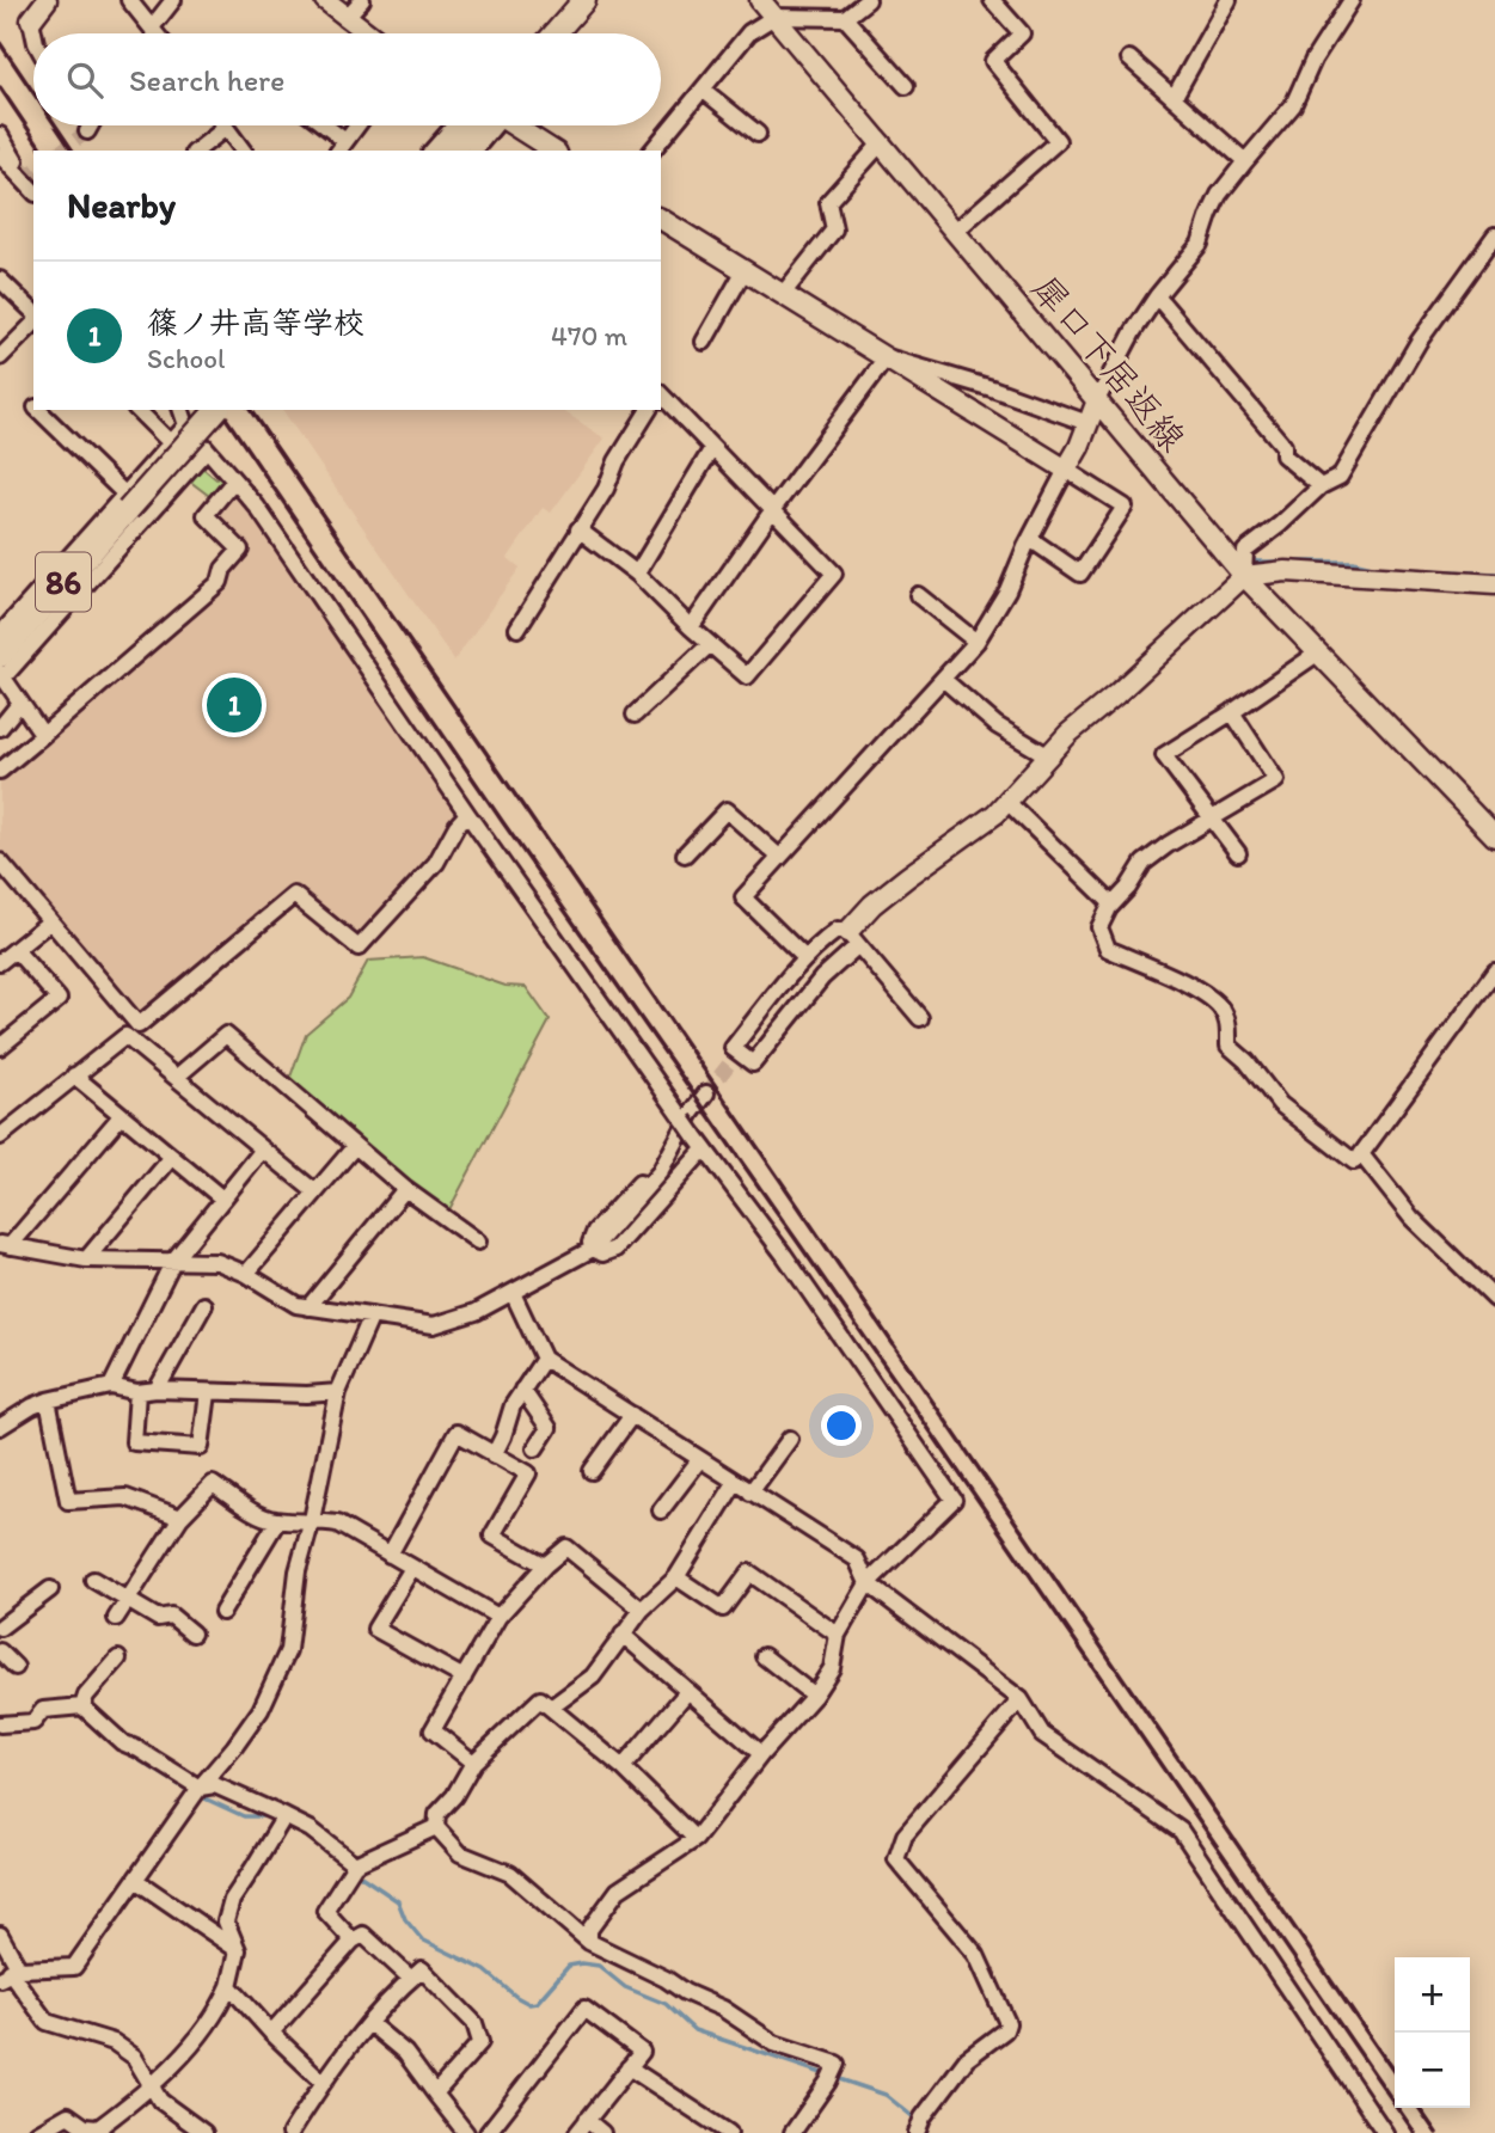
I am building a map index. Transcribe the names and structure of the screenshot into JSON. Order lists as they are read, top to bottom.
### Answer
{
  "streets": {
    "main road": ["86"],
    "street": ["犀口下居返線"]
  },
  "page": {
    "search": "Search here",
    "heading": "Nearby",
    "list": [
      {
        "mark": "1",
        "name": "篠ノ井高等学校",
        "note": "School",
        "value": "470 m"
      }
    ],
    "pins": "1",
    "map_buttons": ["+", "−"]
  }
}
